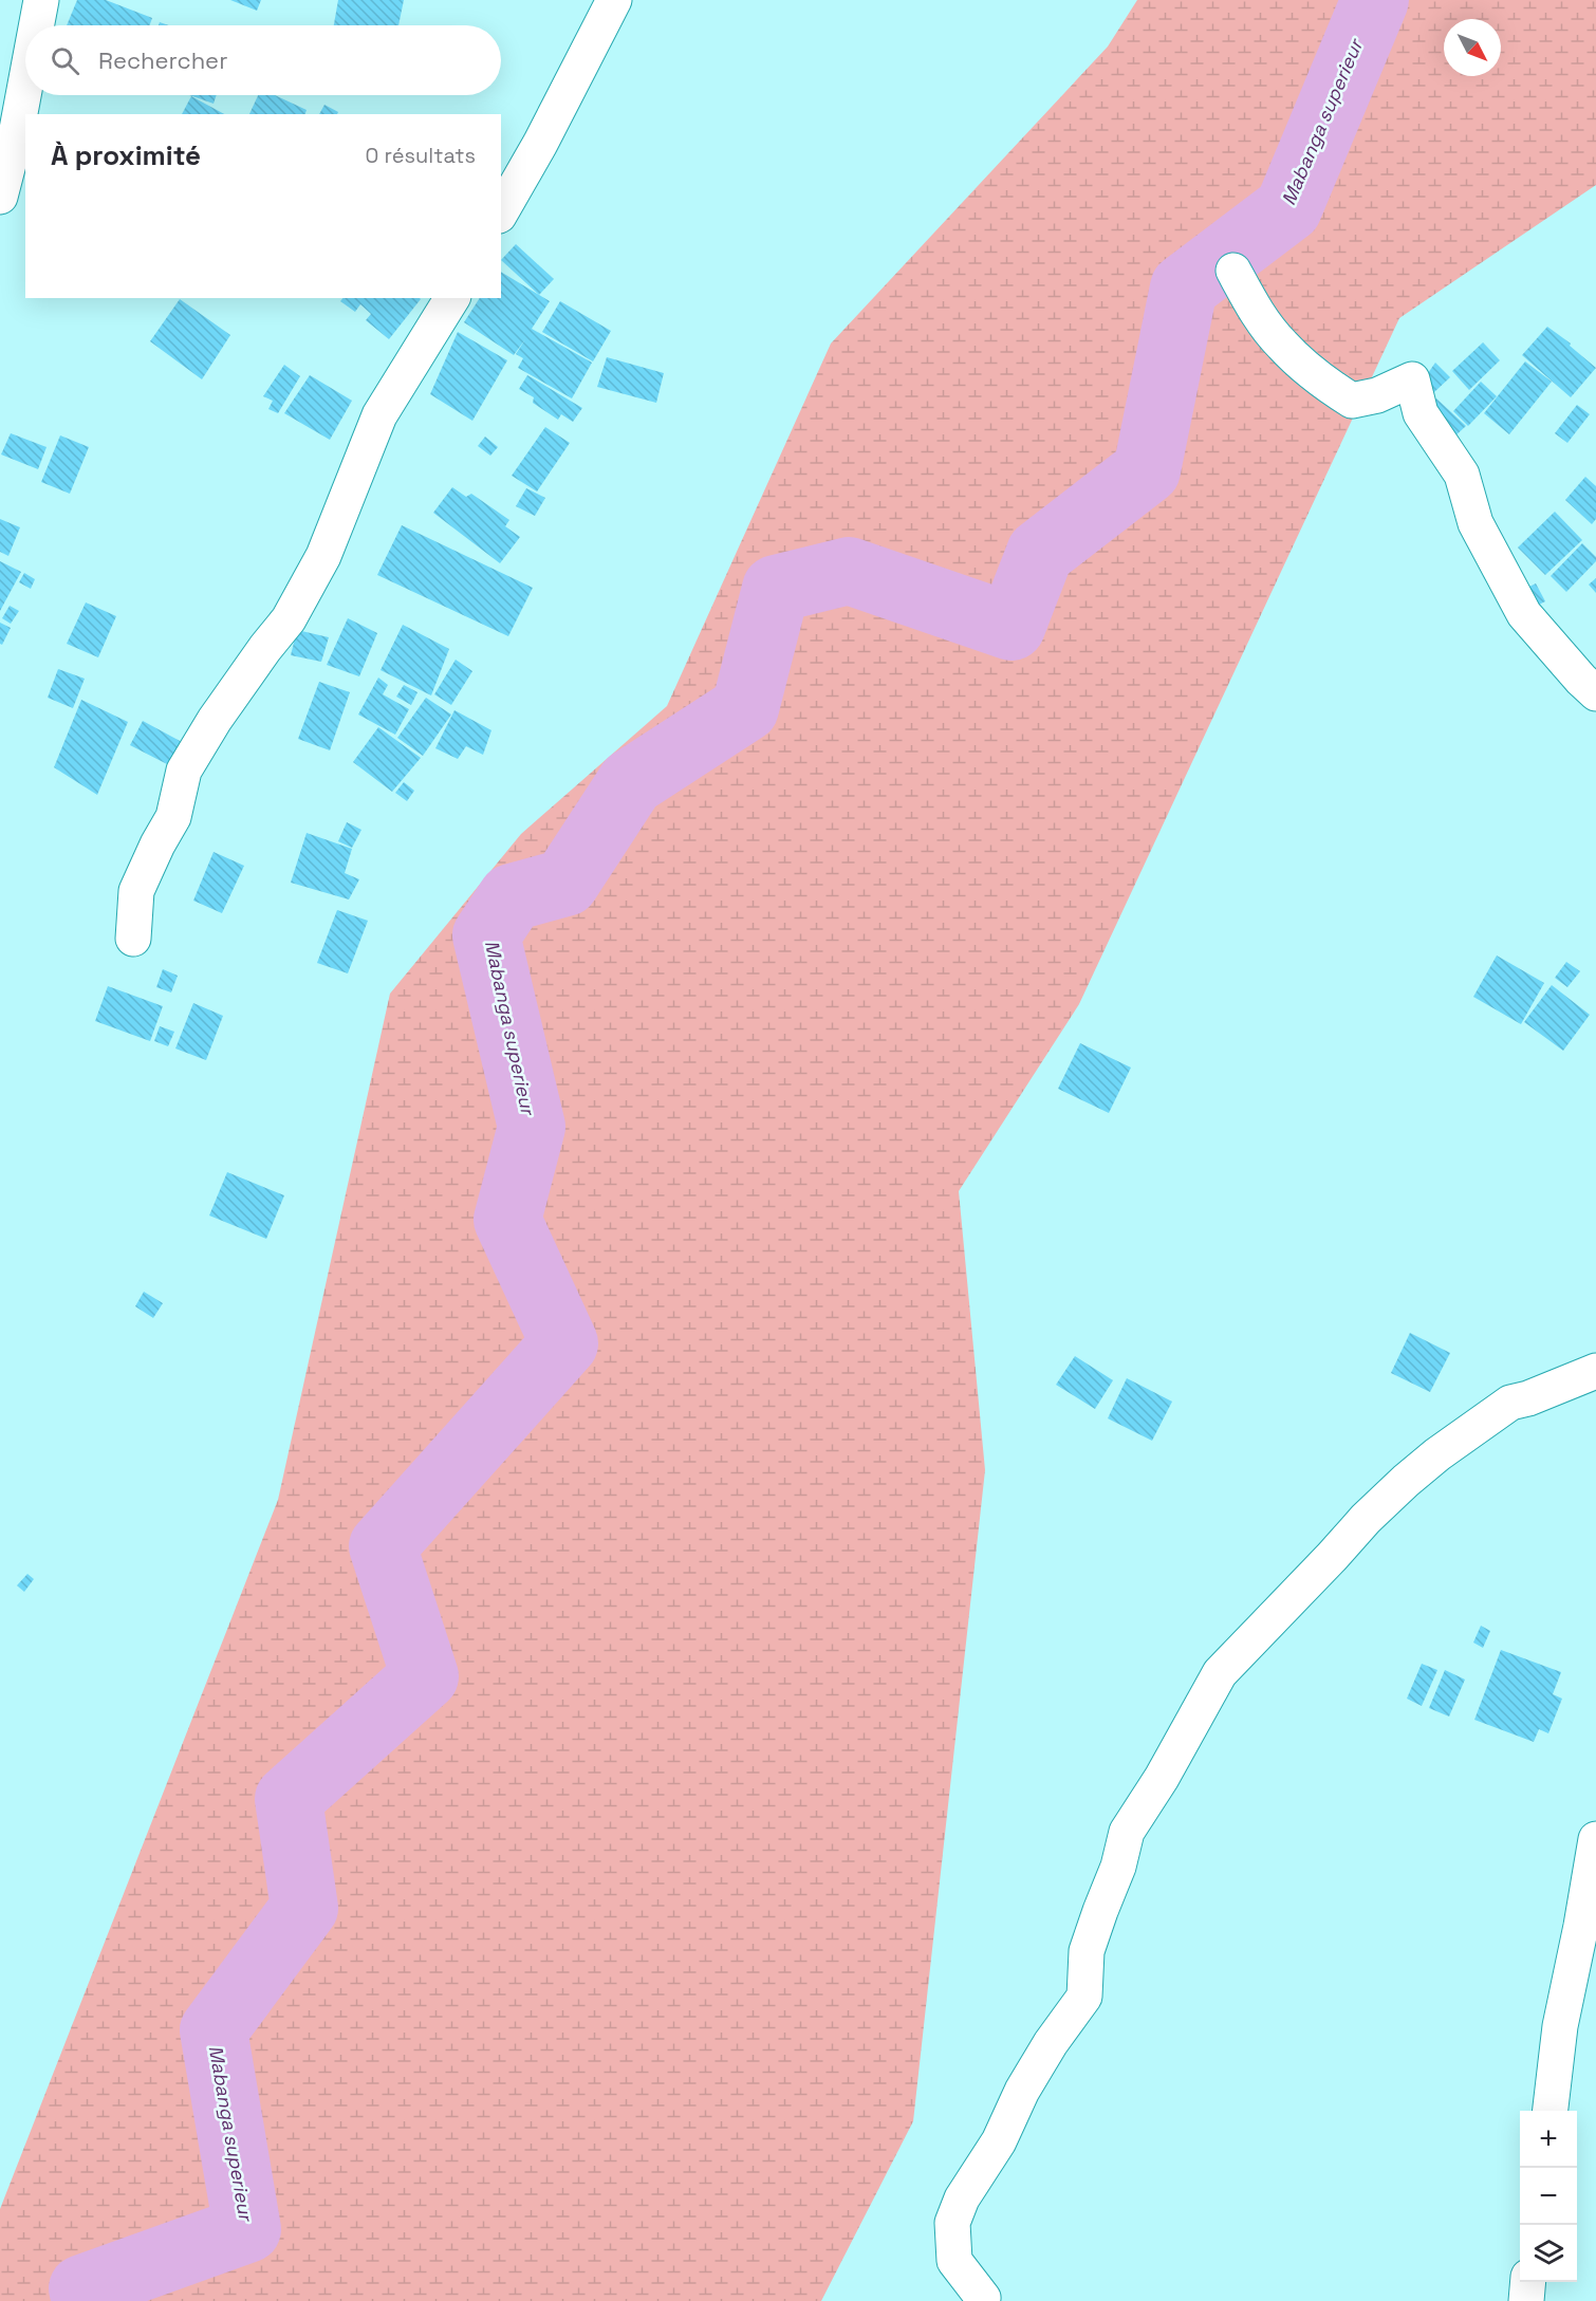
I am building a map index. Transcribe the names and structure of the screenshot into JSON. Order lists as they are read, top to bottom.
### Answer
{
  "water": ["Mabanga superieur"],
  "north": "bottom right",
  "page": {
    "search": "Rechercher",
    "heading": ["À proximité", "0 résultats"],
    "map_buttons": ["+", "−"]
  }
}
